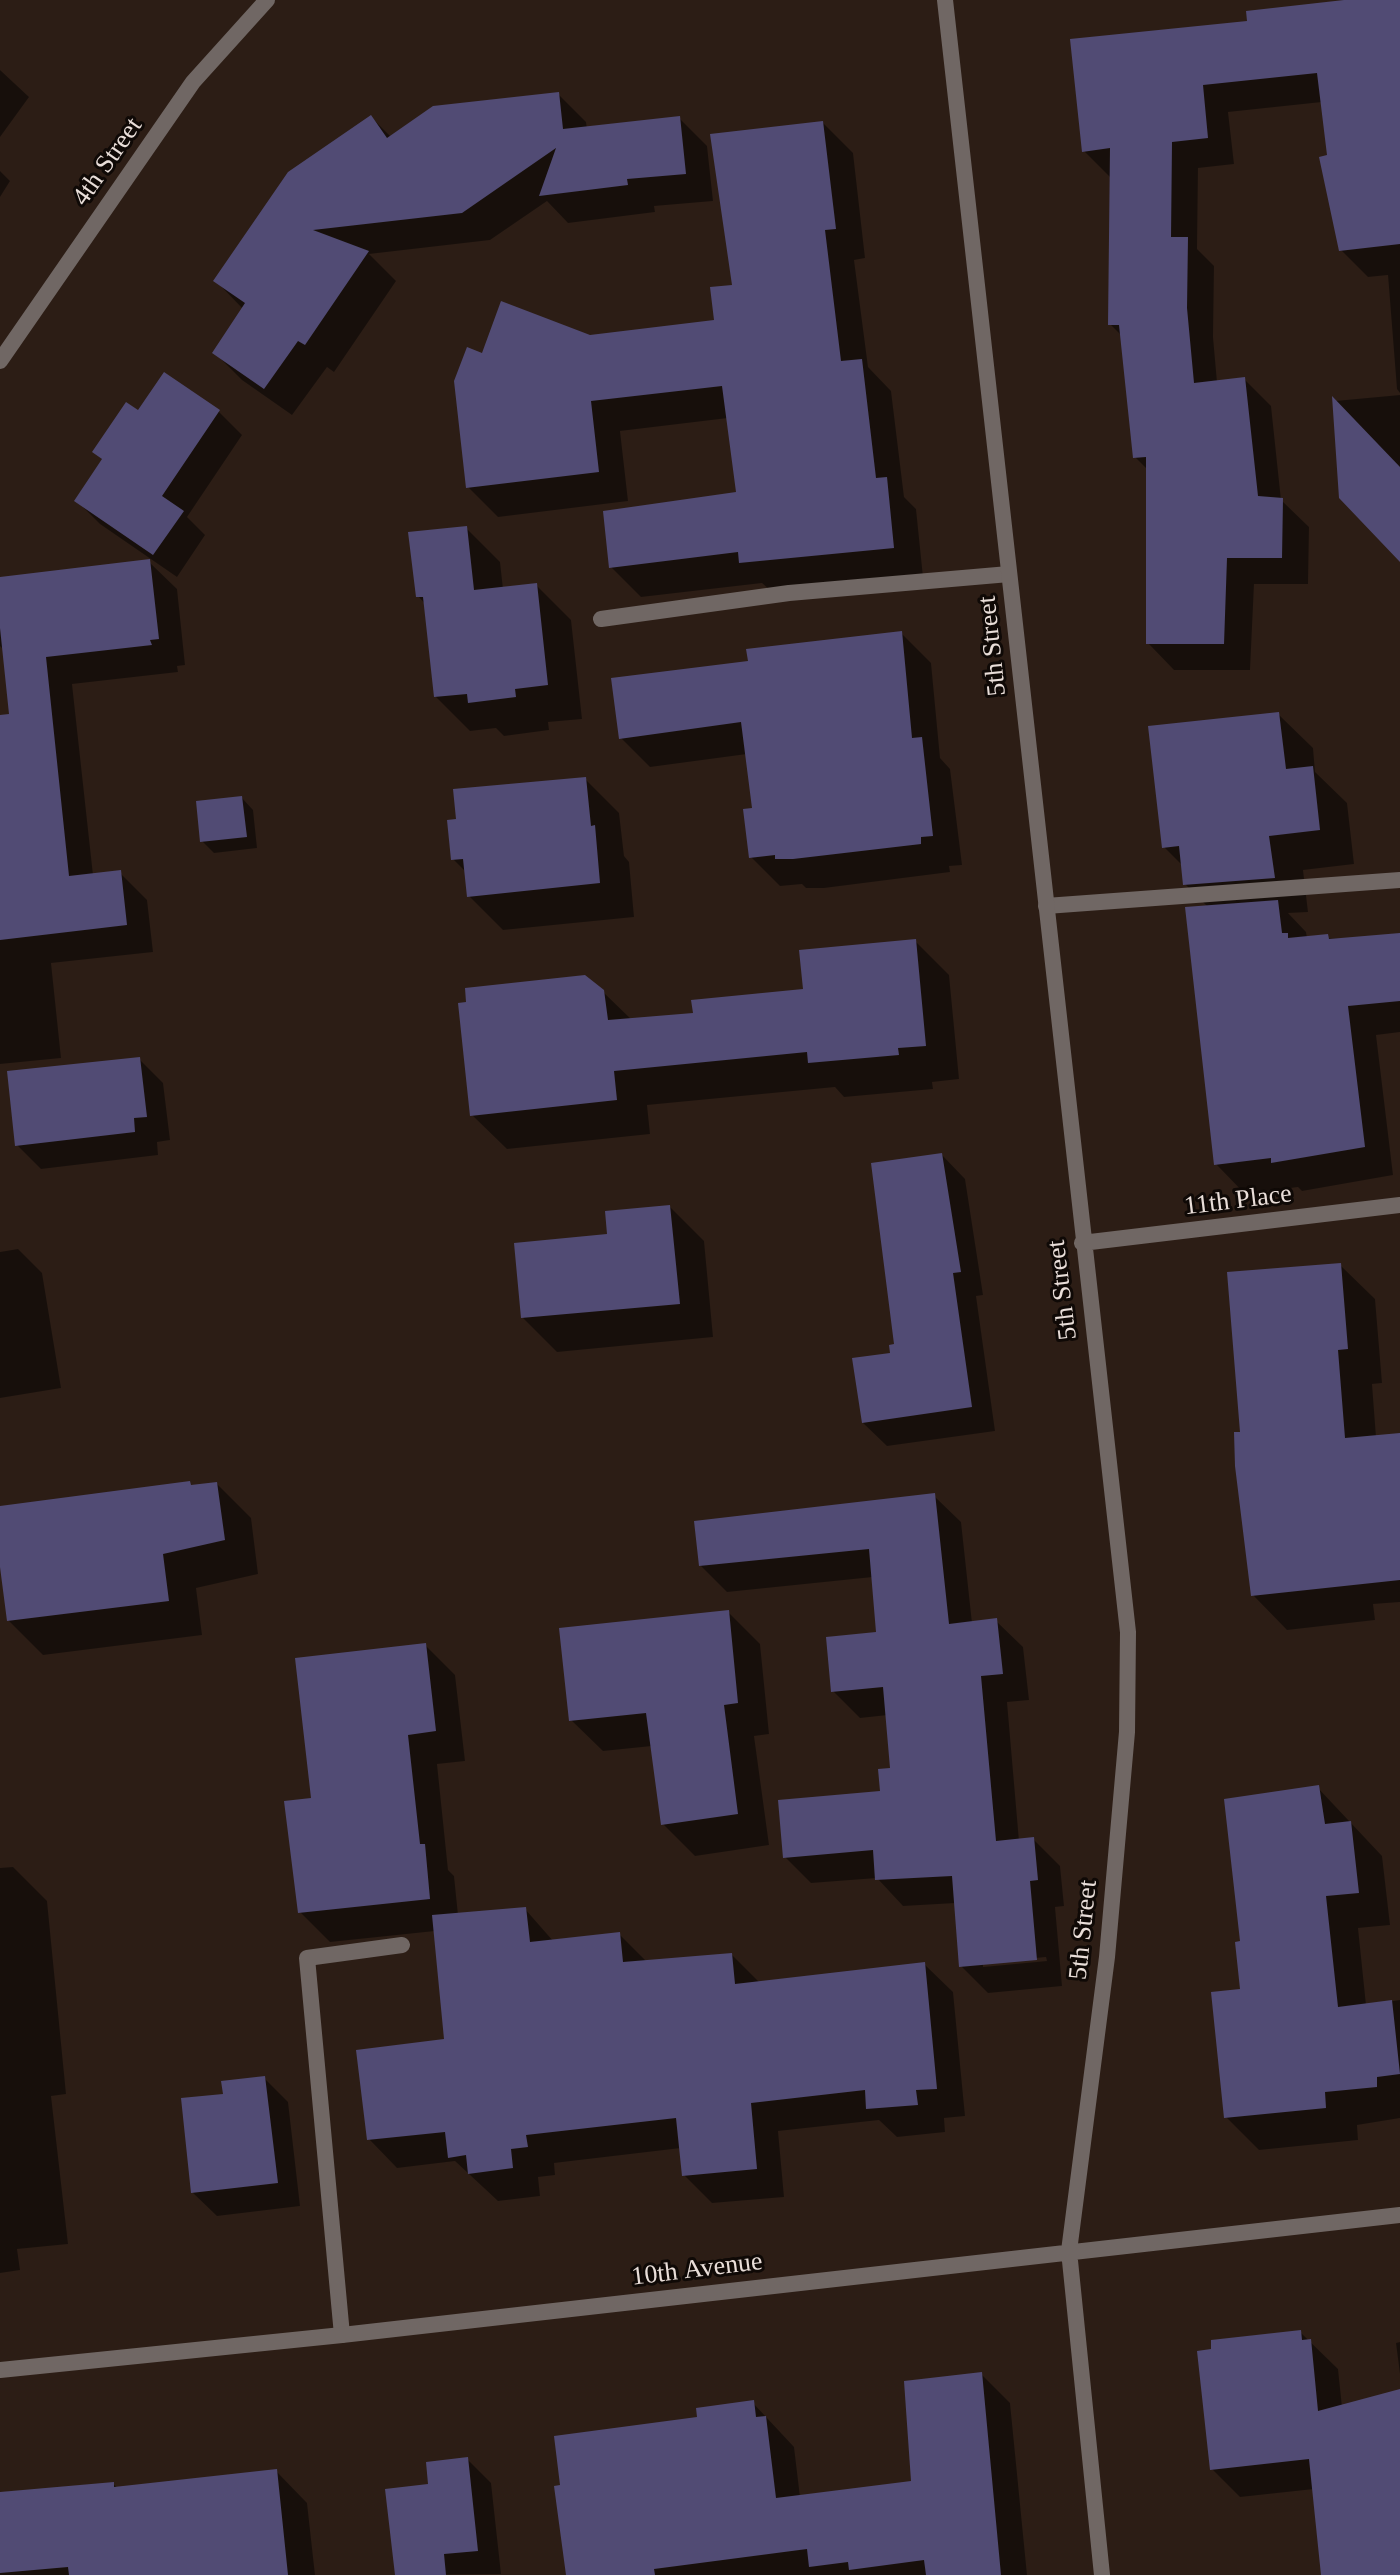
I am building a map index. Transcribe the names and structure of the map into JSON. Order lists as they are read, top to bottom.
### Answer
{
  "streets": {
    "street": [
      "4th Street",
      "5th Street",
      "11th Place",
      "10th Avenue"
    ]
  },
  "crossings": [
    ["5th Street", "11th Place"],
    ["5th Street", "10th Avenue"]
  ]
}
